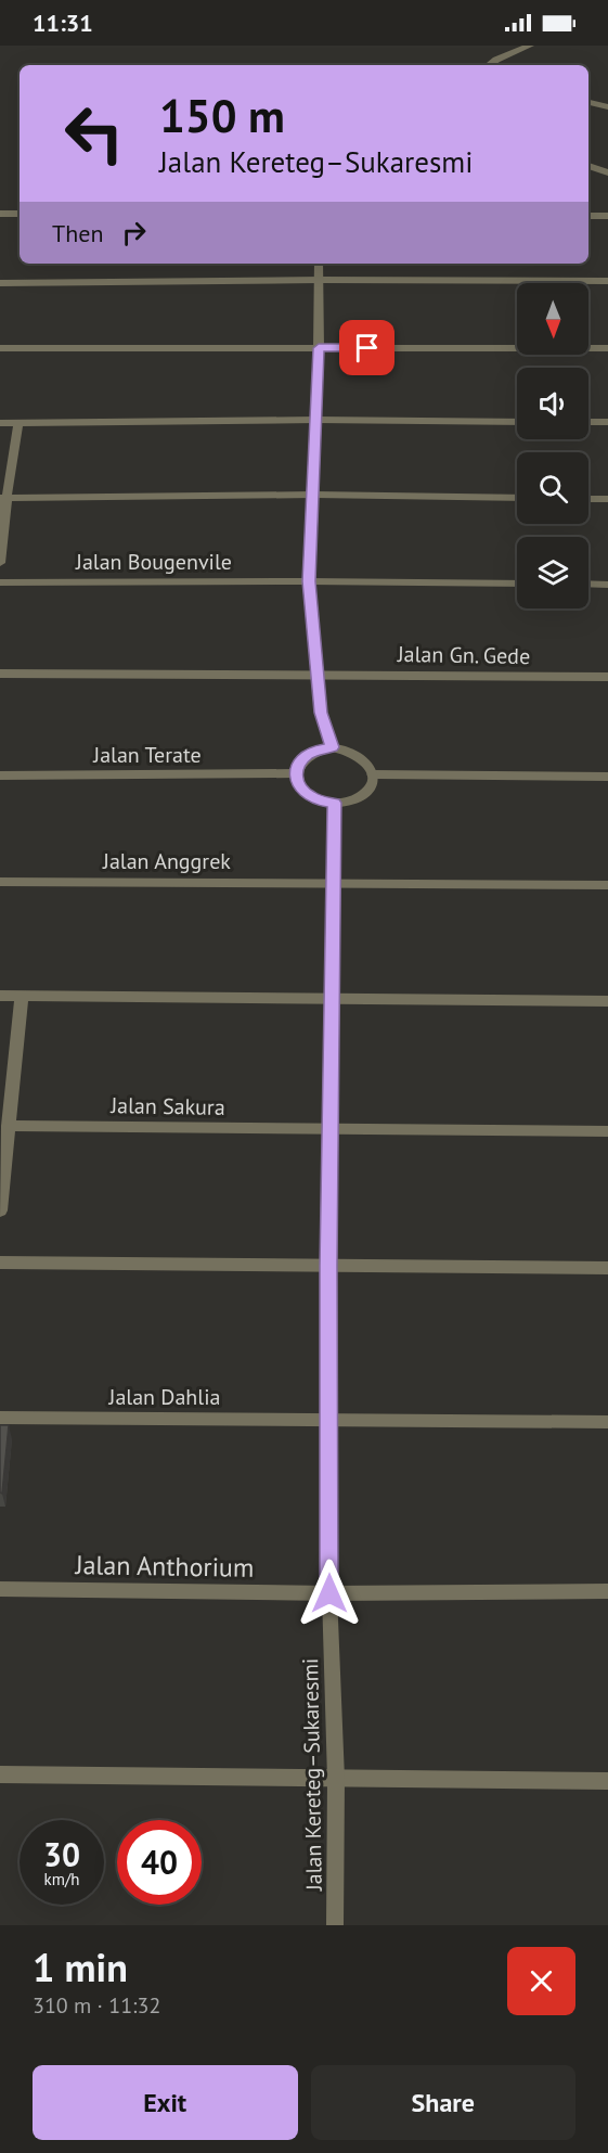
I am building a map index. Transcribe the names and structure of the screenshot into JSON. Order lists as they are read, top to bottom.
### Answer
{
  "streets": {
    "street": [
      "Jalan Bougenvile",
      "Jalan Gn. Gede",
      "Jalan Terate",
      "Jalan Anggrek",
      "Jalan Sakura",
      "Jalan Dahlia",
      "Jalan Anthorium",
      "Jalan Kereteg–Sukaresmi"
    ]
  },
  "crossings": [
    ["Jalan Terate", "Jalan Kereteg–Sukaresmi"],
    ["Jalan Anggrek", "Jalan Kereteg–Sukaresmi"],
    ["Jalan Sakura", "Jalan Kereteg–Sukaresmi"],
    ["Jalan Dahlia", "Jalan Kereteg–Sukaresmi"],
    ["Jalan Anthorium", "Jalan Kereteg–Sukaresmi"]
  ],
  "north": "bottom",
  "page": {
    "status": "11:31",
    "turn": ["150 m", "Jalan Kereteg–Sukaresmi"],
    "then": "Then",
    "speed": "30 km/h",
    "limit": "40",
    "heading": ["1 min", "310 m · 11:32"],
    "buttons": ["Exit", "Share"]
  }
}
